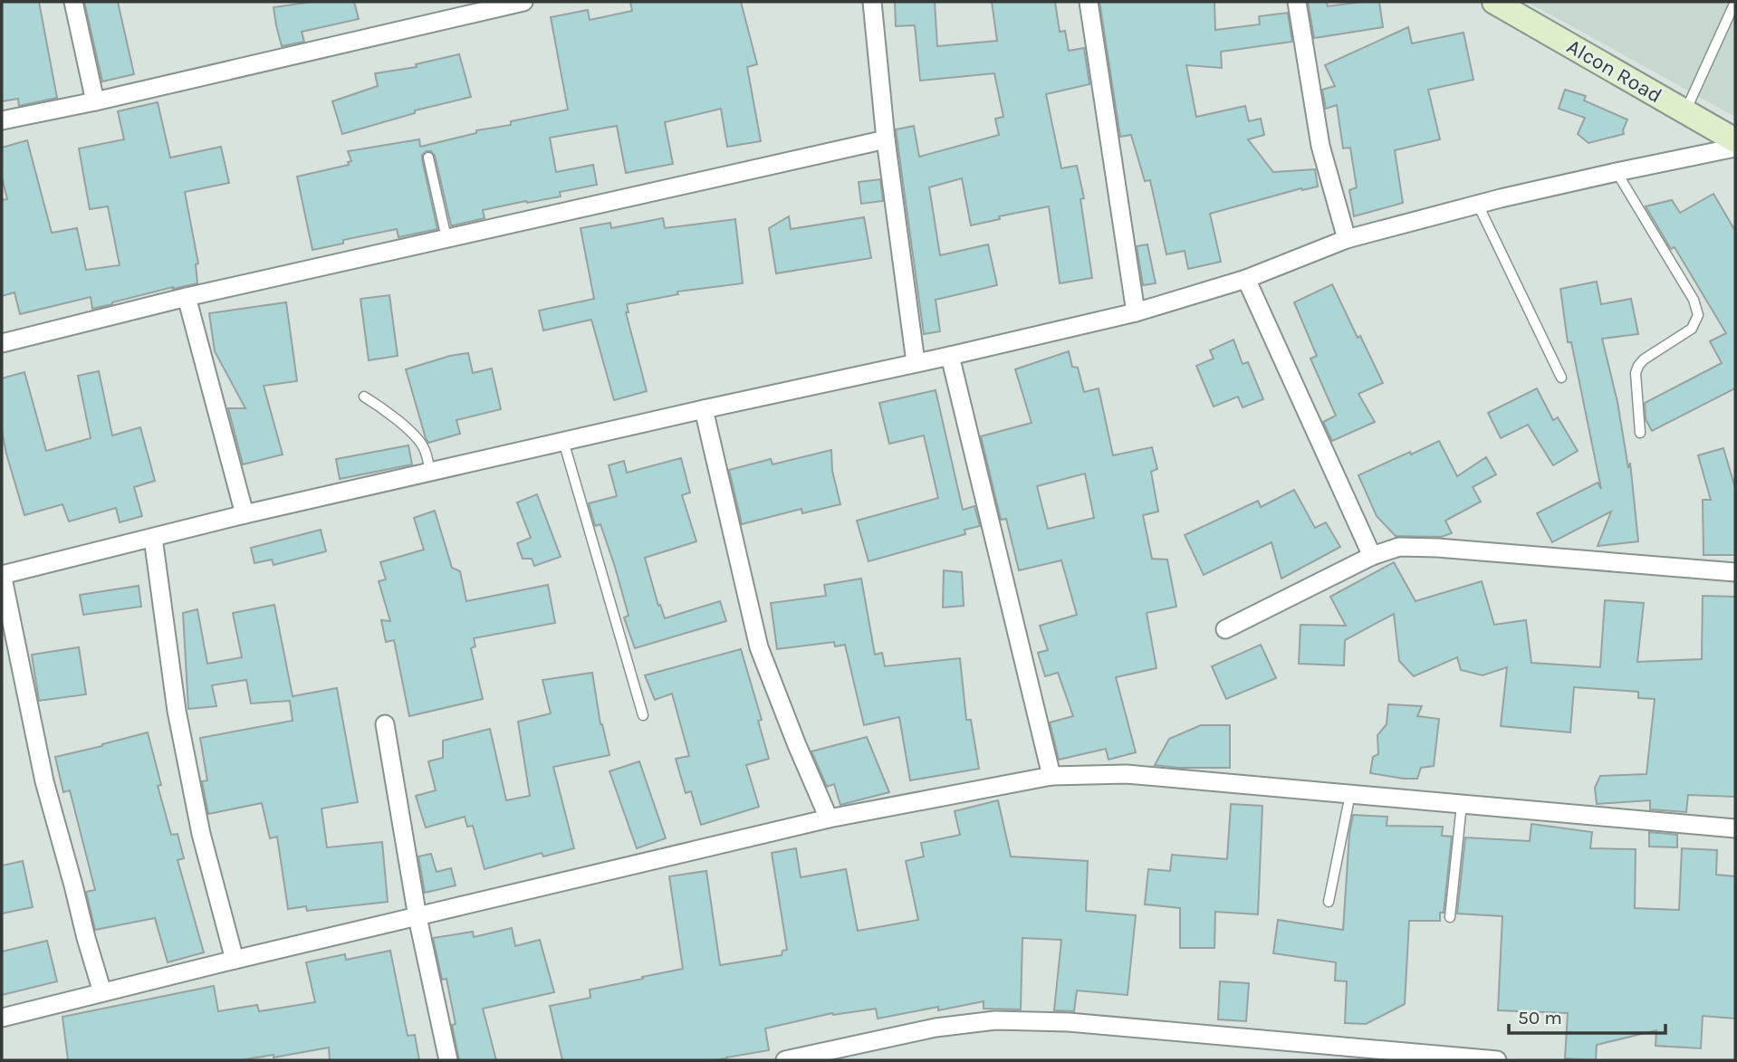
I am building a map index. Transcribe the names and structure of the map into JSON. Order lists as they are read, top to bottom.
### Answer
{
  "streets": {
    "main road": ["Alcon Road"]
  },
  "scale_bar": "50 m"
}
